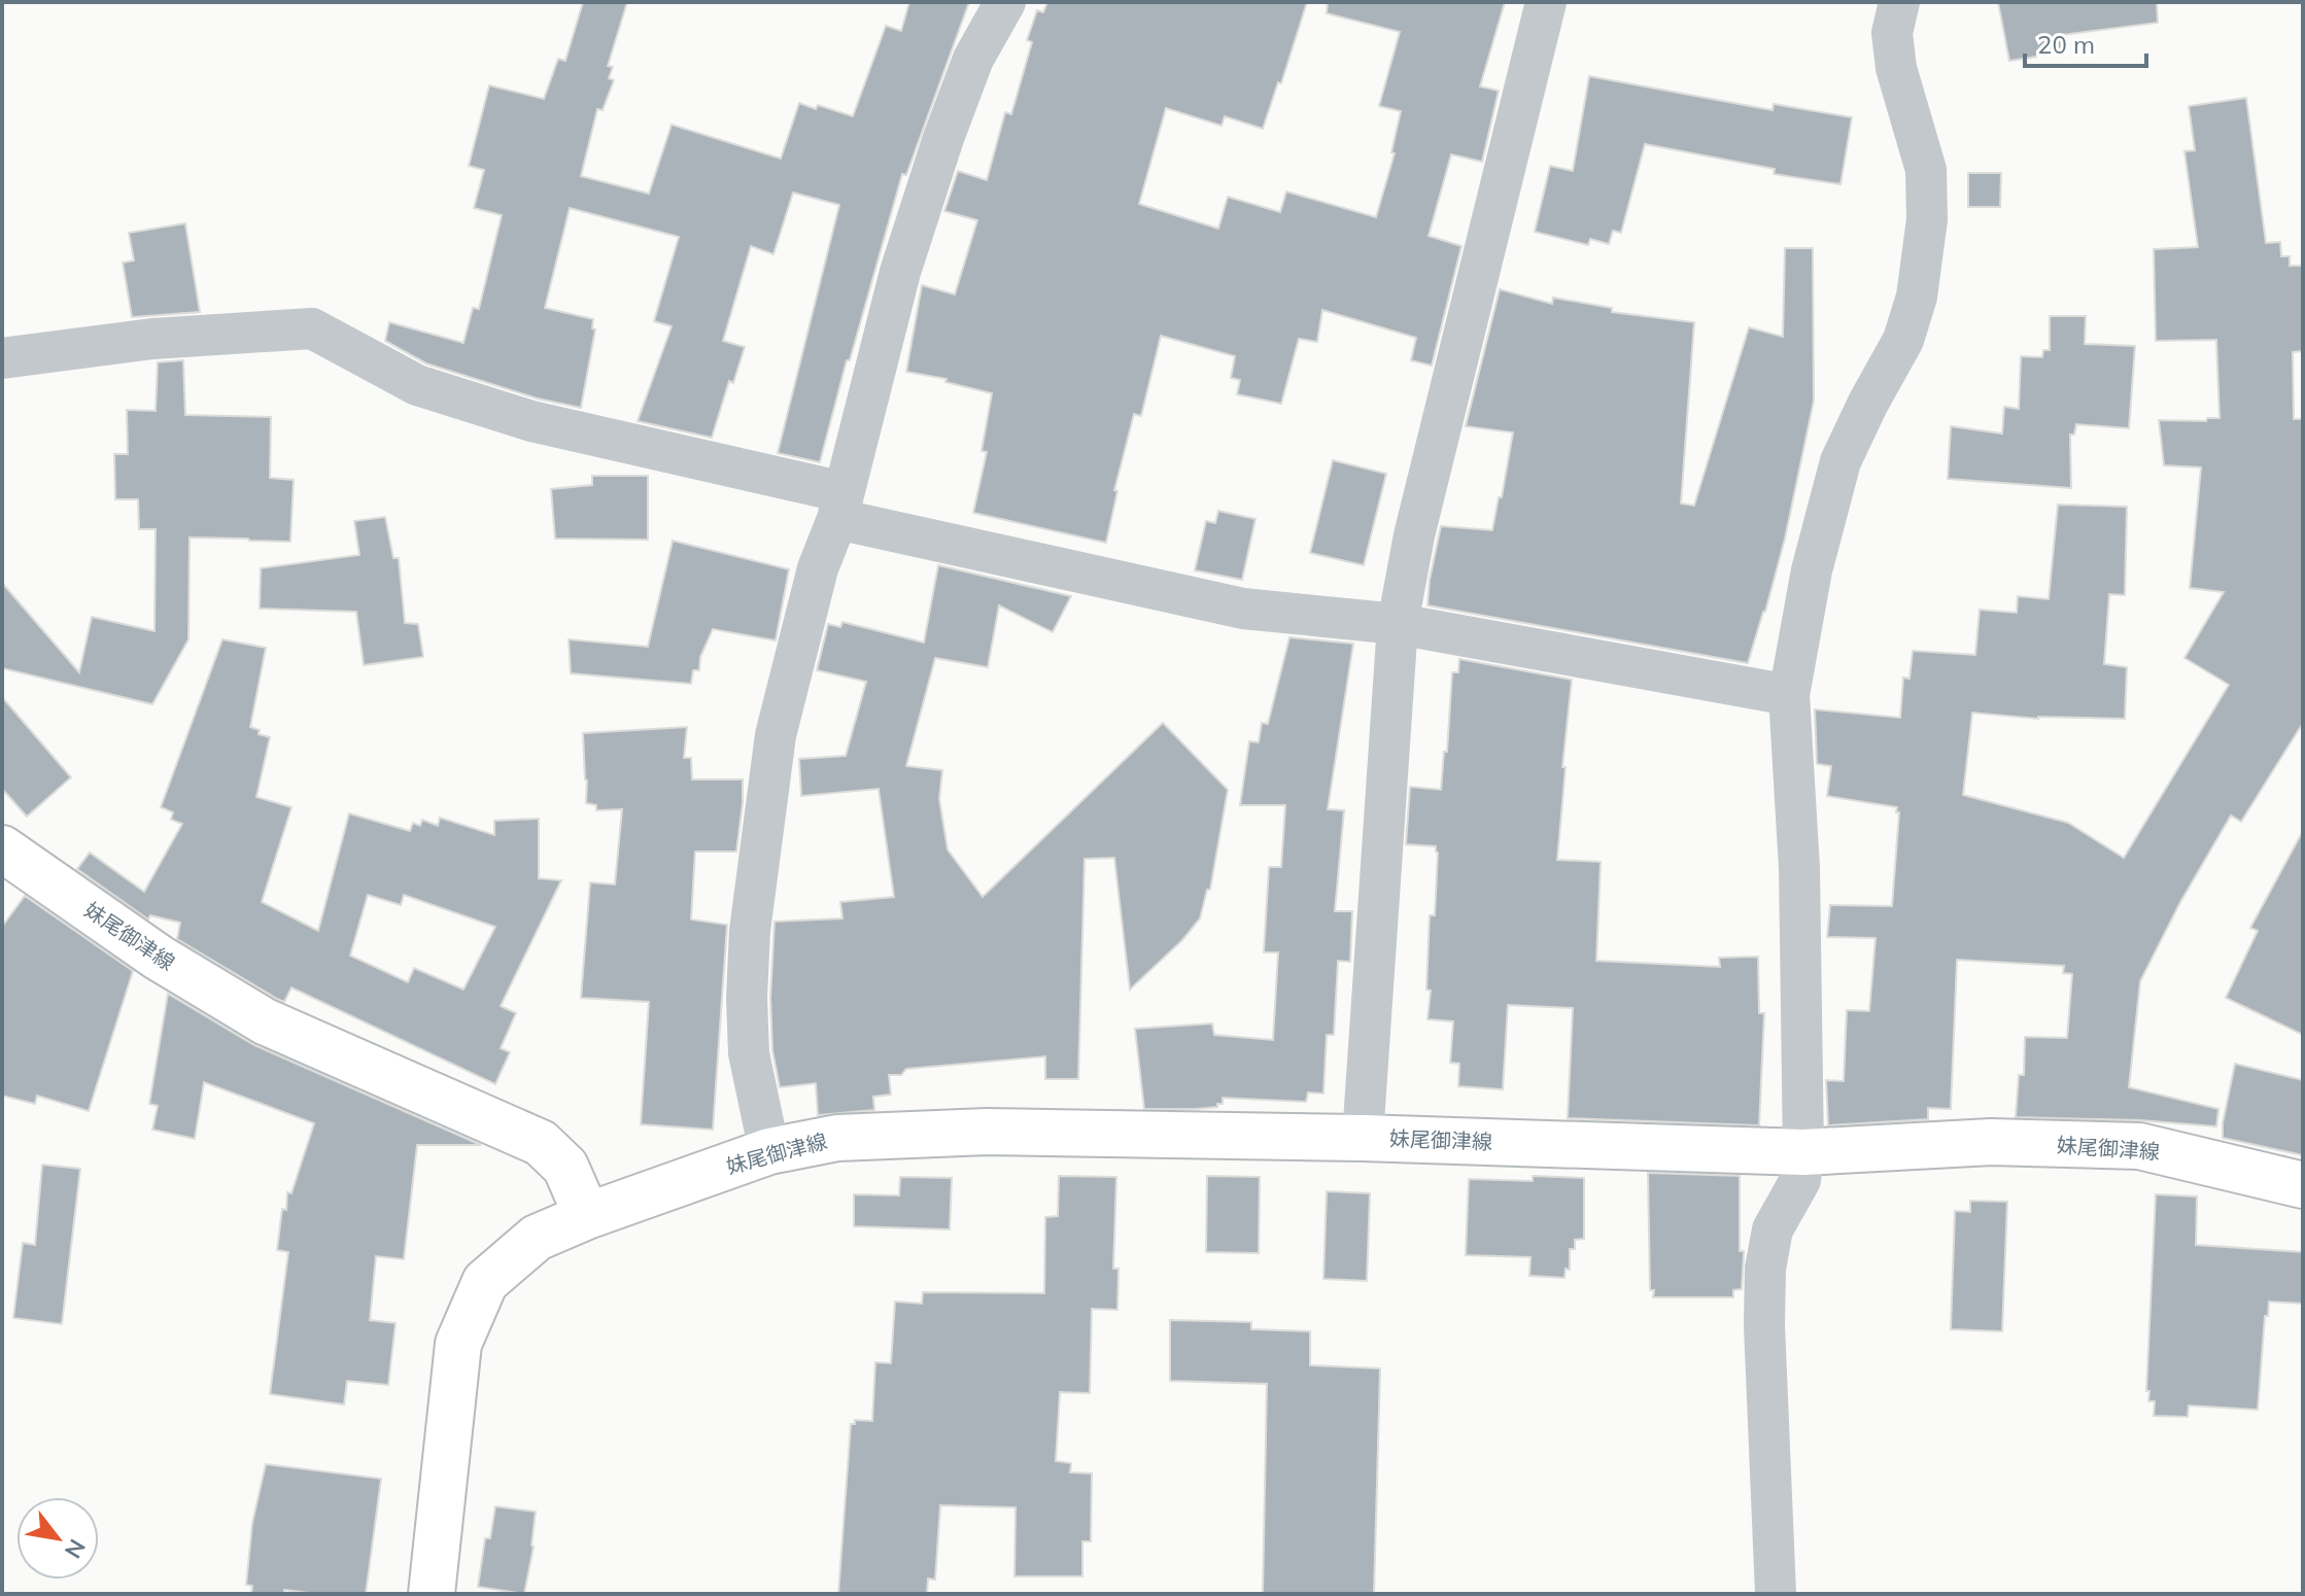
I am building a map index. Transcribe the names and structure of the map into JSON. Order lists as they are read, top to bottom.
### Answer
{
  "streets": {
    "main road": ["妹尾御津線"]
  },
  "scale_bar": "20 m",
  "north": "bottom right"
}
